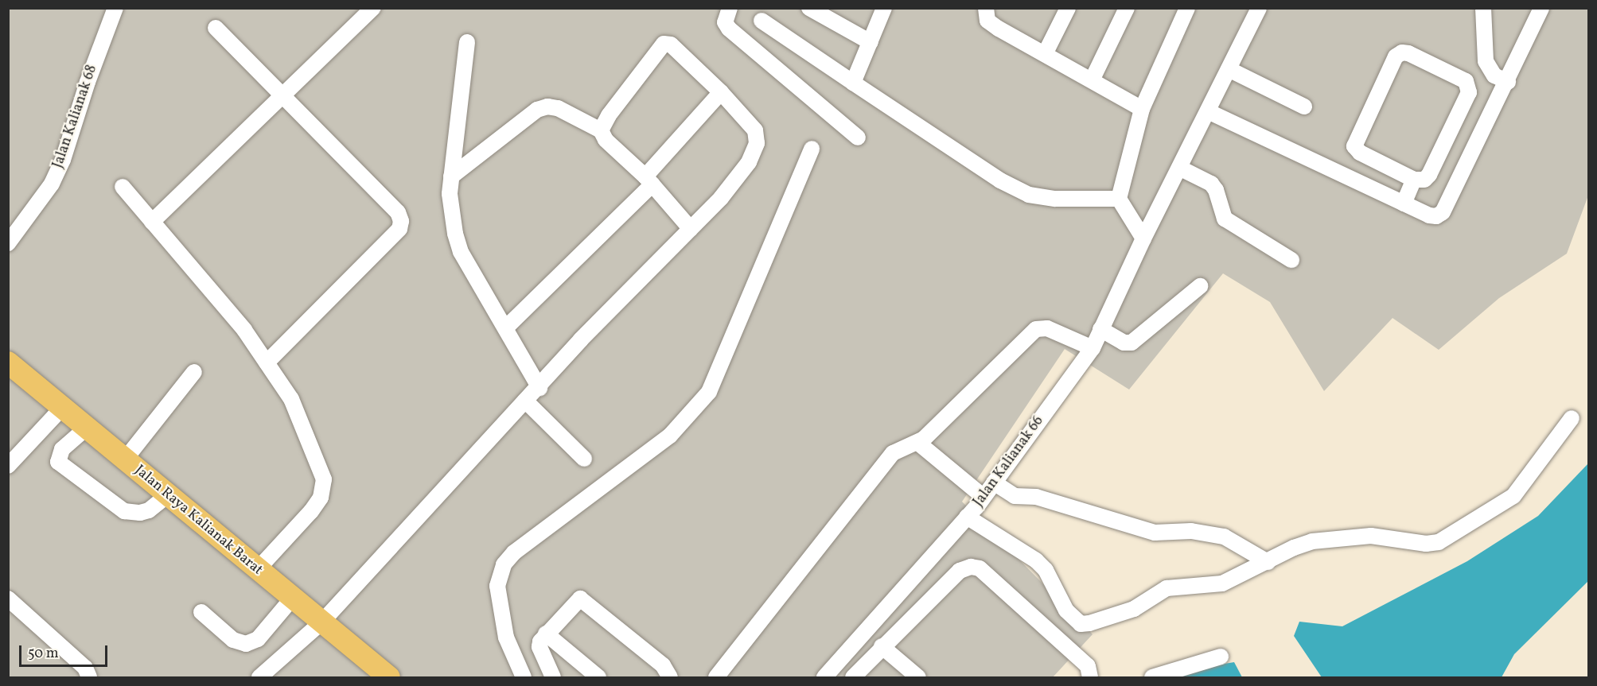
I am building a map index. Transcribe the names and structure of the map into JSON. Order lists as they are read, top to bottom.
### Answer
{
  "streets": {
    "highway": ["Jalan Raya Kalianak Barat"],
    "lane": ["Jalan Kalianak 68", "Jalan Kalianak 66"]
  },
  "scale_bar": "50 m"
}
